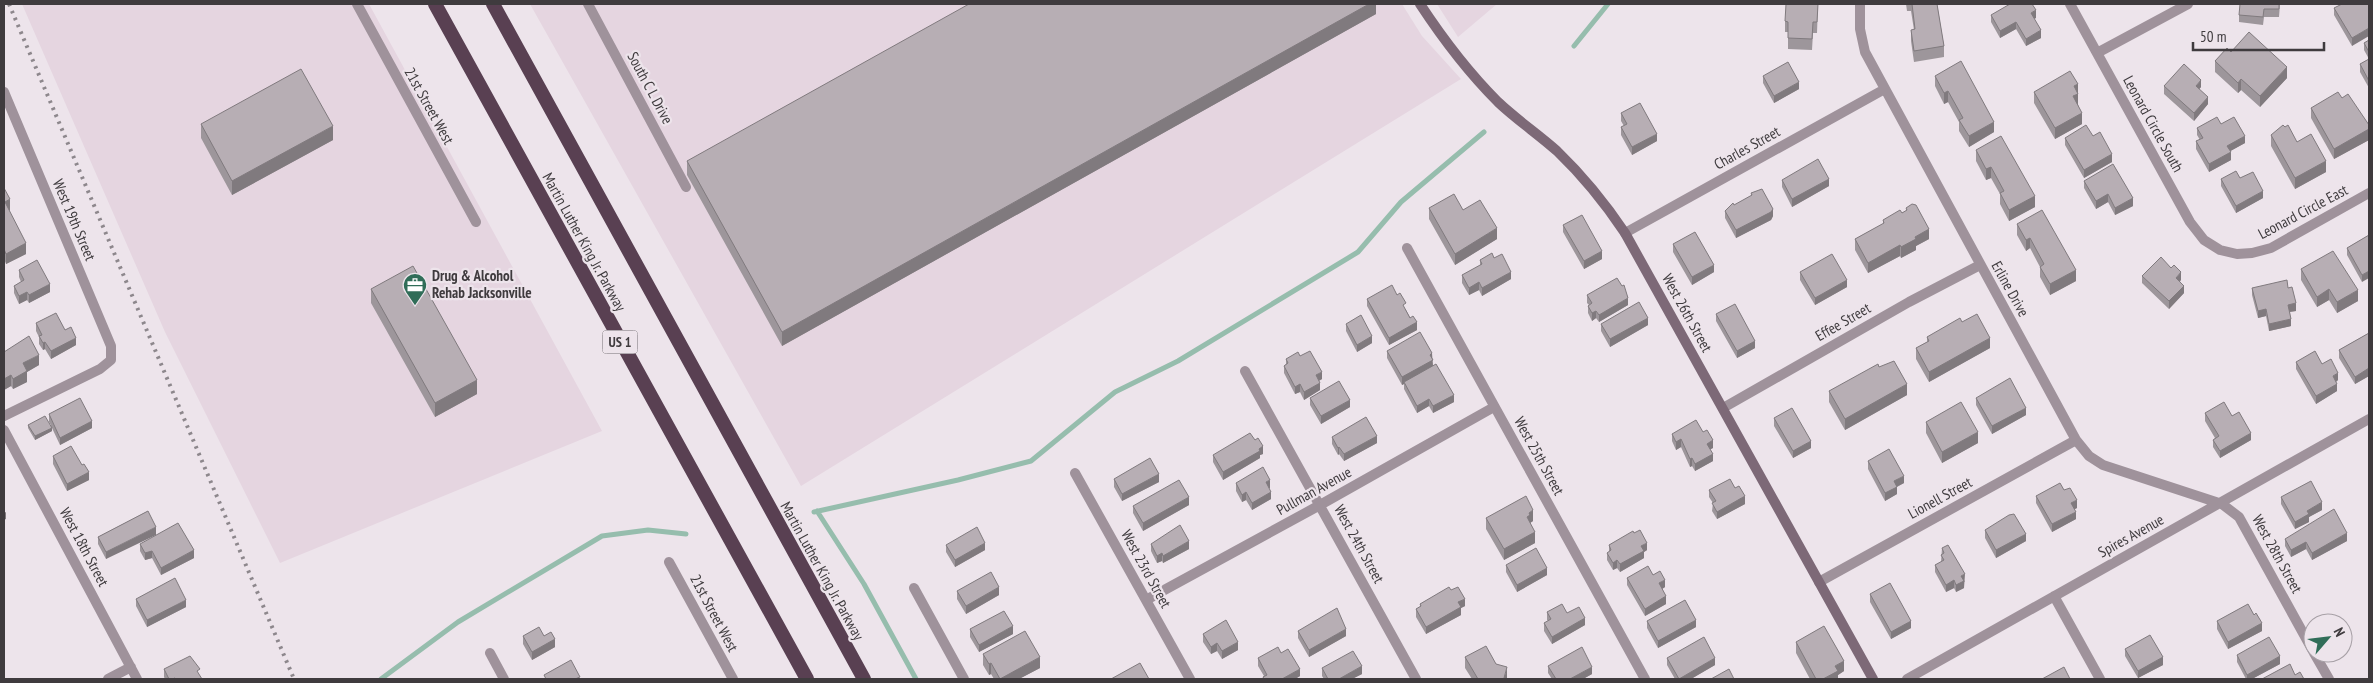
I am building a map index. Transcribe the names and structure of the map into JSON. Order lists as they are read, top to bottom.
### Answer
{
  "streets": {
    "highway": ["Martin Luther King Jr. Parkway", "US 1"],
    "main road": ["West 26th Street"],
    "street": [
      "South C L Drive",
      "21st Street West",
      "Leonard Circle South",
      "Charles Street",
      "Leonard Circle East",
      "West 19th Street",
      "Erline Drive",
      "Effee Street",
      "West 25th Street",
      "Pullman Avenue",
      "Lionell Street",
      "Spires Avenue",
      "West 24th Street",
      "West 18th Street",
      "West 28th Street",
      "West 23rd Street"
    ]
  },
  "crossings": [
    ["Leonard Circle South", "Leonard Circle East"],
    ["Charles Street", "Erline Drive"],
    ["Charles Street", "West 26th Street"],
    ["Erline Drive", "Effee Street"],
    ["Erline Drive", "Lionell Street"],
    ["Erline Drive", "Spires Avenue"],
    ["Erline Drive", "West 28th Street"],
    ["West 26th Street", "Effee Street"],
    ["West 26th Street", "Lionell Street"],
    ["West 25th Street", "Pullman Avenue"],
    ["Pullman Avenue", "West 24th Street"],
    ["Pullman Avenue", "West 23rd Street"],
    ["Spires Avenue", "West 28th Street"]
  ],
  "places": {
    "office": ["Drug & Alcohol Rehab Jacksonville"]
  },
  "scale_bar": "50 m",
  "north": "top right"
}
